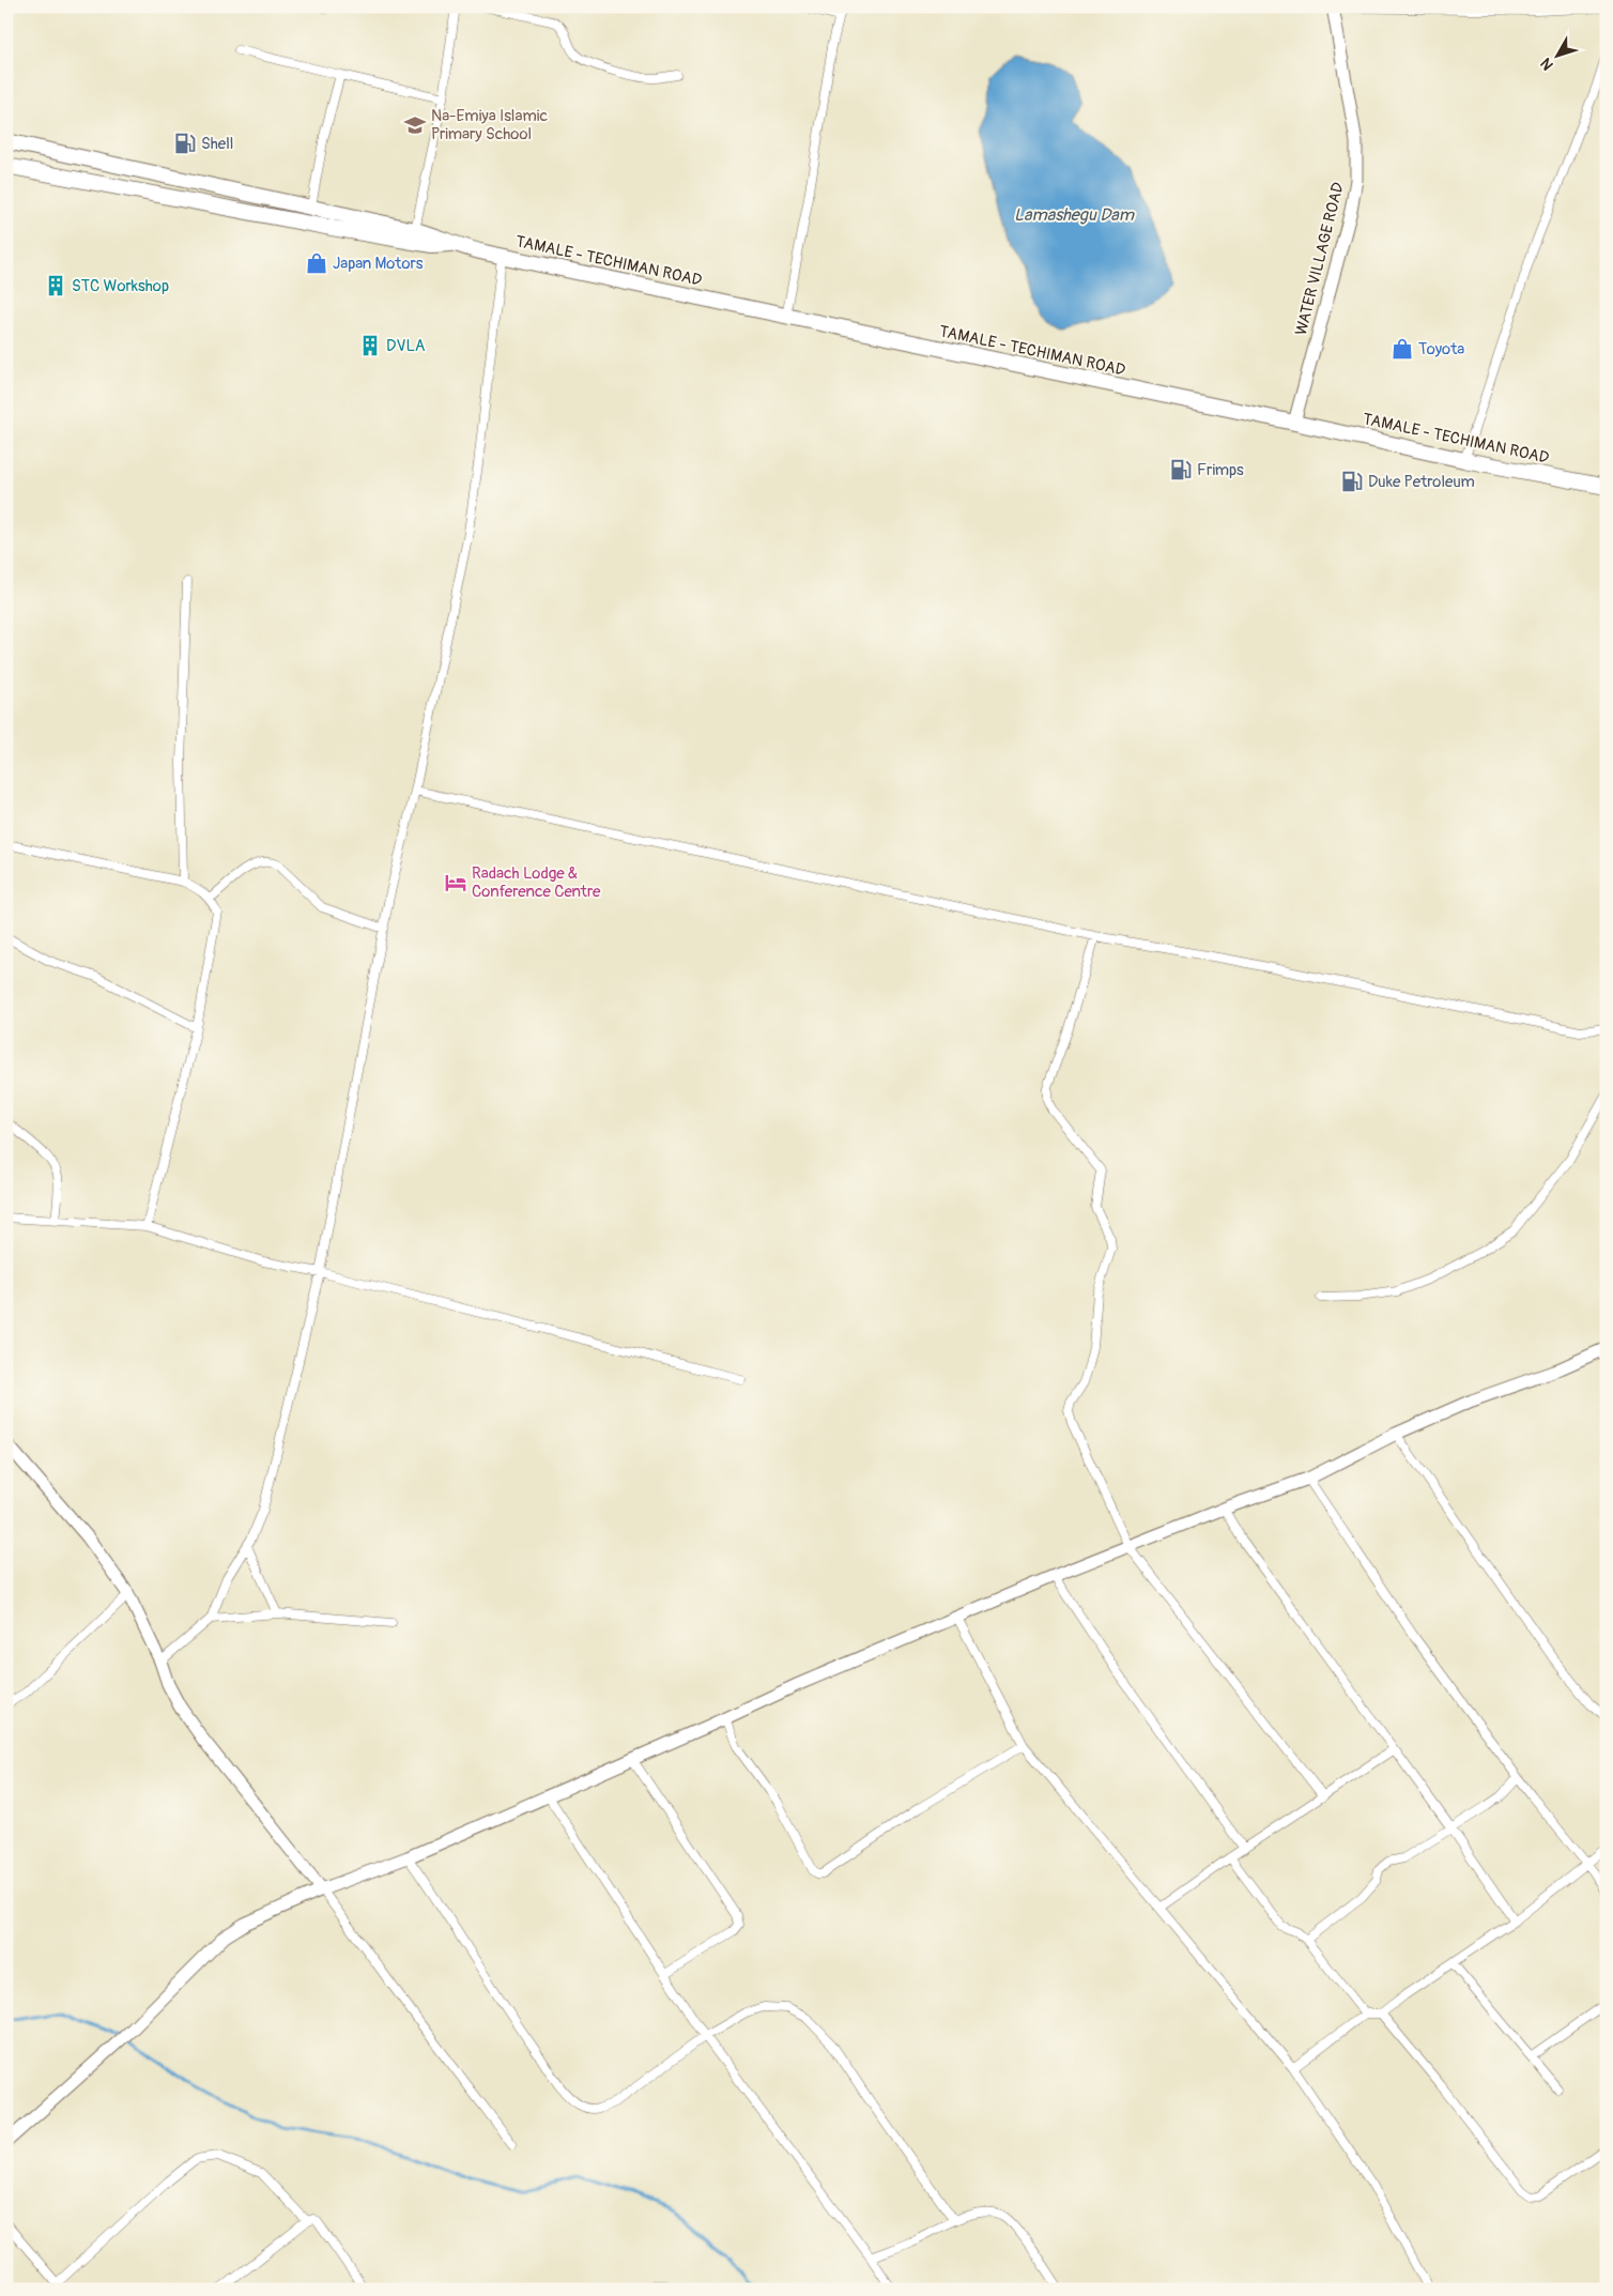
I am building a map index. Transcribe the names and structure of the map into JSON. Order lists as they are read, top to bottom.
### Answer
{
  "streets": {
    "highway": ["TAMALE - TECHIMAN ROAD"],
    "street": ["WATER VILLAGE ROAD"]
  },
  "crossings": [
    ["WATER VILLAGE ROAD", "TAMALE - TECHIMAN ROAD"]
  ],
  "water": ["Lamashegu Dam"],
  "places": {
    "school or university": ["Na-Emiya Islamic Primary School"],
    "fuel station": ["Shell", "Frimps", "Duke Petroleum"],
    "shop": ["Japan Motors", "Toyota"],
    "building": ["STC Workshop", "DVLA"],
    "hotel": ["Radach Lodge & Conference Centre"]
  },
  "north": "bottom left"
}
